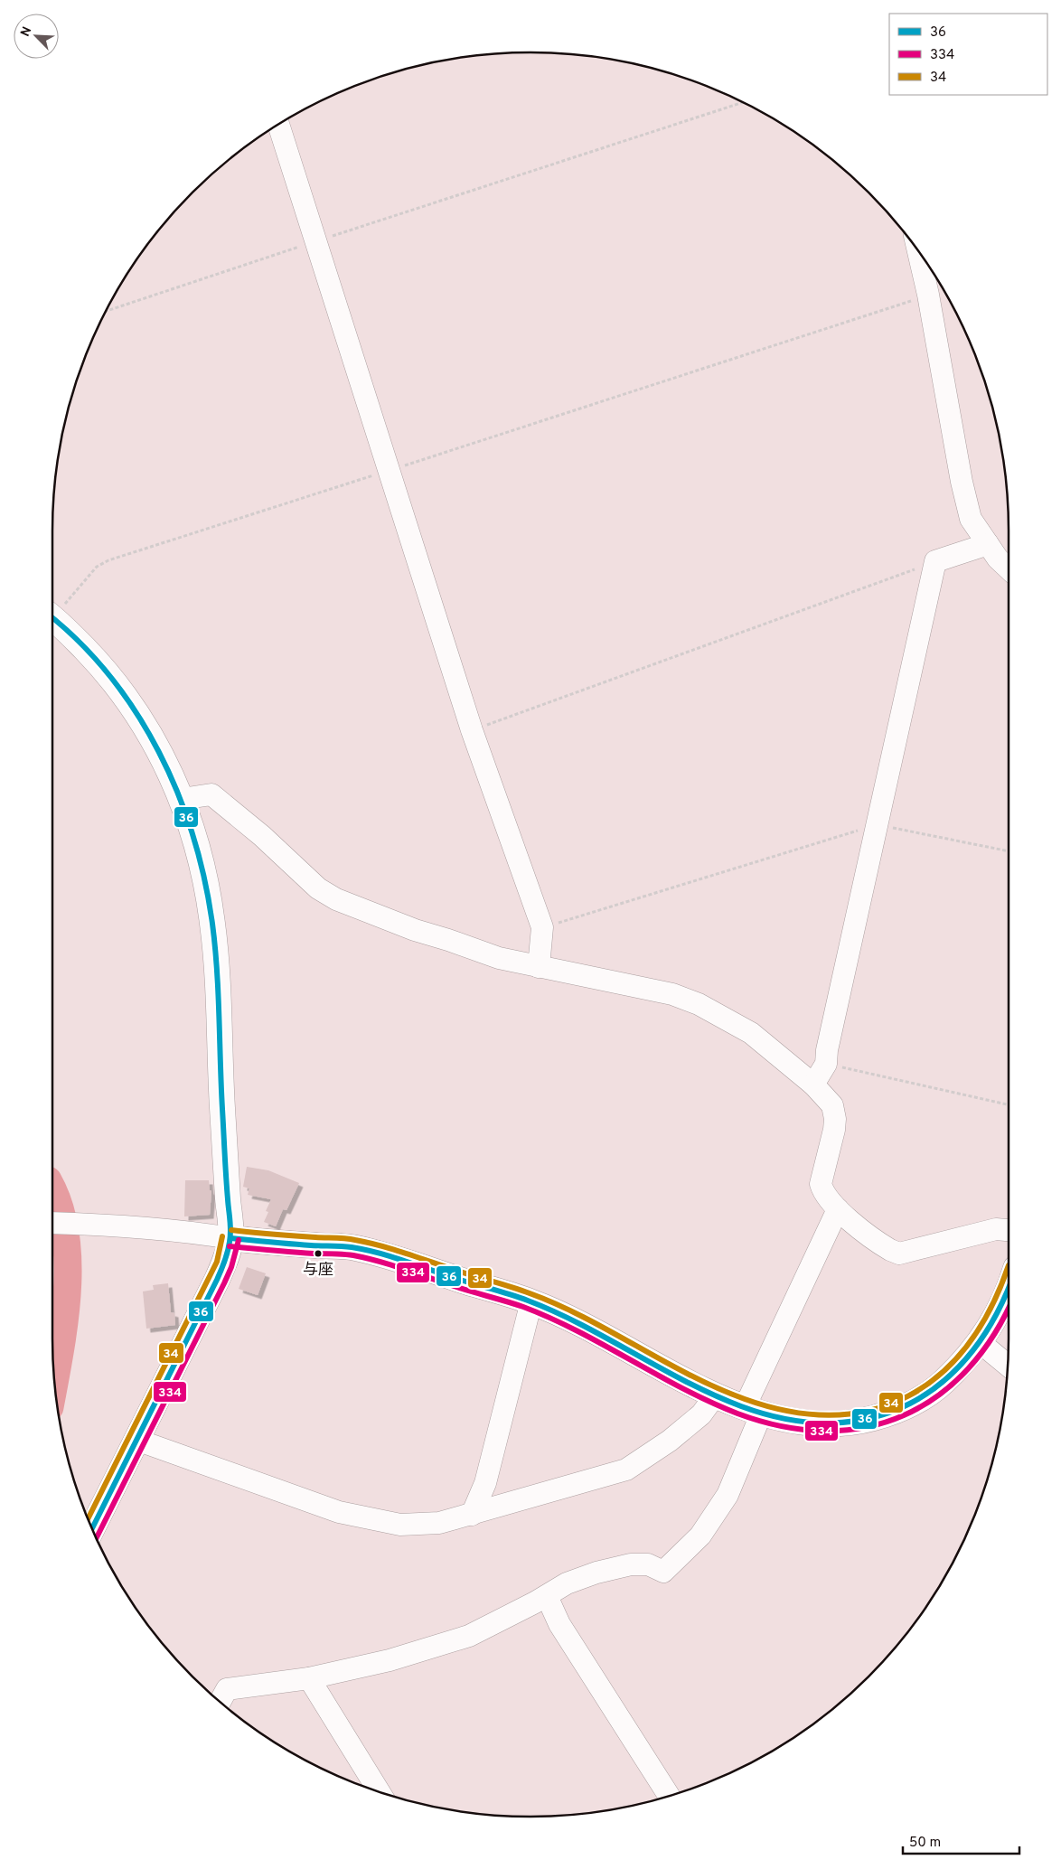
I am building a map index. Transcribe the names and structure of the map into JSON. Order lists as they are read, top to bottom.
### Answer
{
  "places": ["与座"],
  "lines": ["transit line 36", "transit line 34", "transit line 334"],
  "legend": ["36", "334", "34"],
  "scale_bar": "50 m",
  "north": "top left"
}
